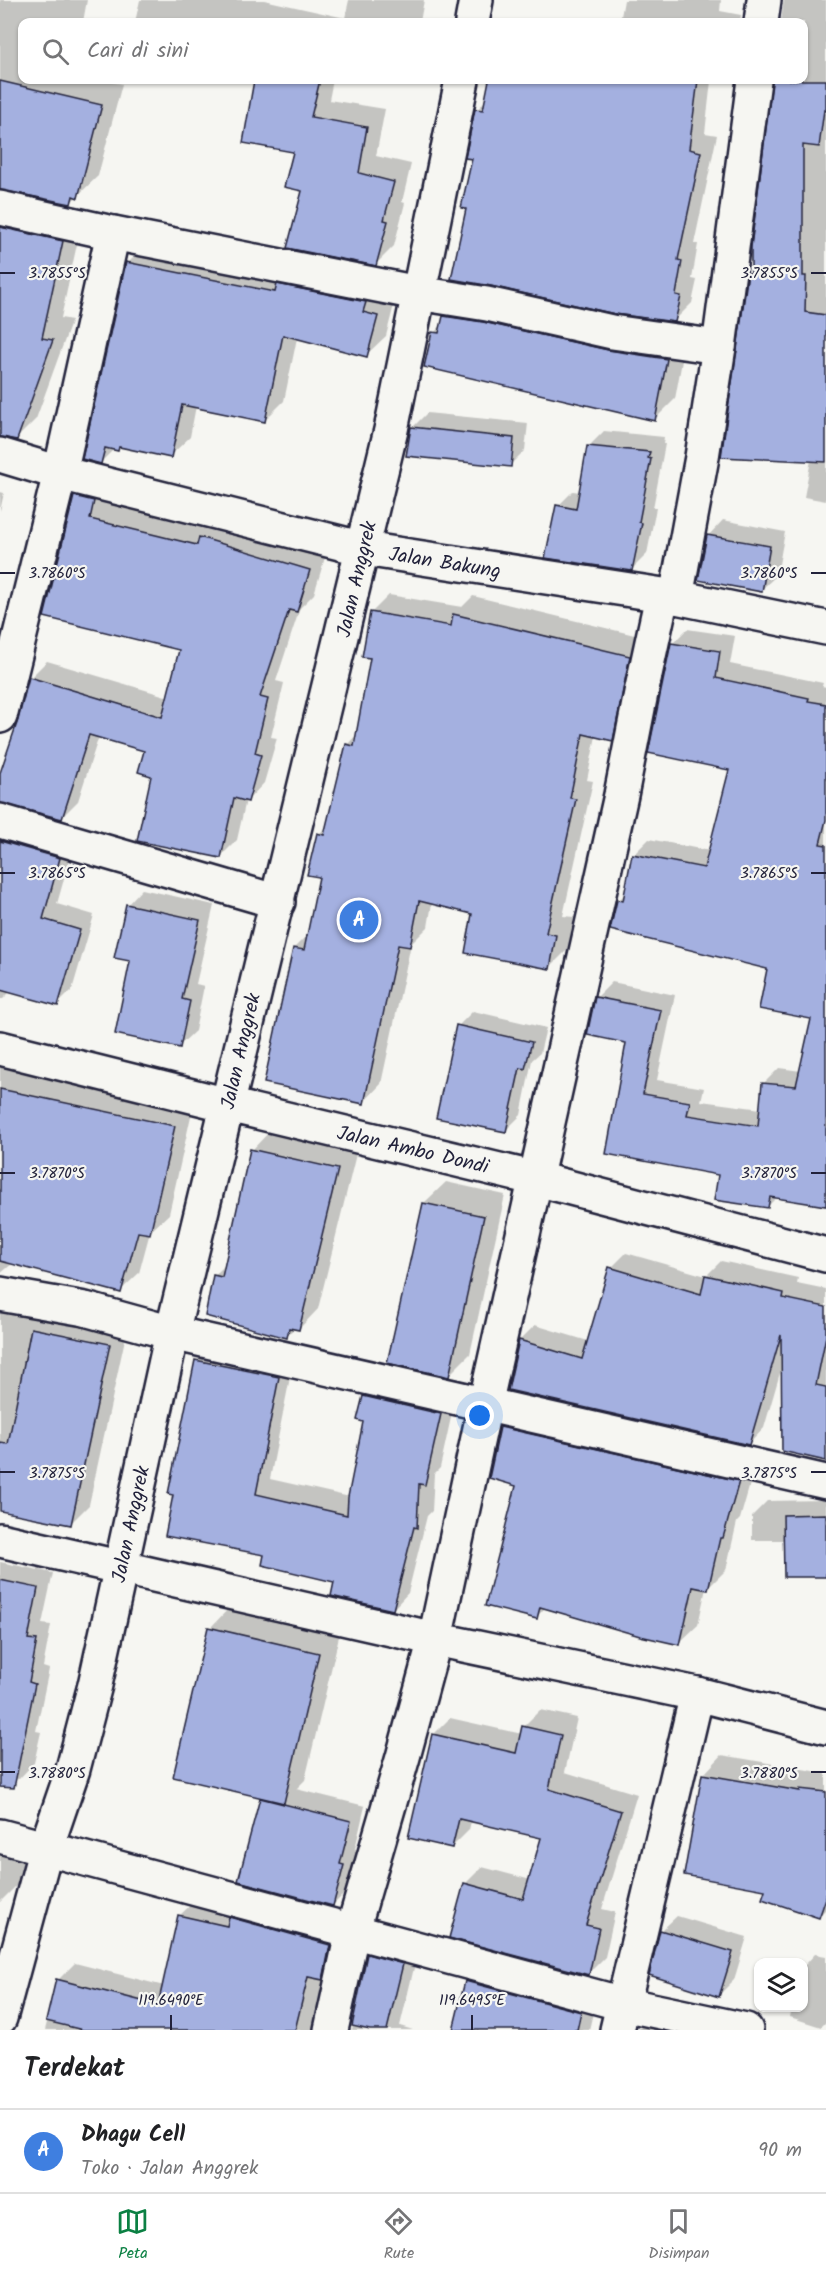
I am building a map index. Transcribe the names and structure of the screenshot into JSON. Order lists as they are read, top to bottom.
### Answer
{
  "streets": {
    "street": ["Jalan Bakung", "Jalan Anggrek", "Jalan Ambo Dondi"]
  },
  "crossings": [
    ["Jalan Bakung", "Jalan Anggrek"],
    ["Jalan Anggrek", "Jalan Ambo Dondi"]
  ],
  "page": {
    "search": "Cari di sini",
    "pins": "A",
    "heading": "Terdekat",
    "list": [
      {
        "mark": "A",
        "name": "Dhagu Cell",
        "note": "Toko · Jalan Anggrek",
        "value": "90 m"
      }
    ],
    "nav": ["Peta", "Rute", "Disimpan"]
  },
  "coordinates": [
    "3.7855°S",
    "3.7860°S",
    "3.7865°S",
    "3.7870°S",
    "3.7875°S",
    "3.7880°S",
    "119.6490°E",
    "119.6495°E"
  ]
}
